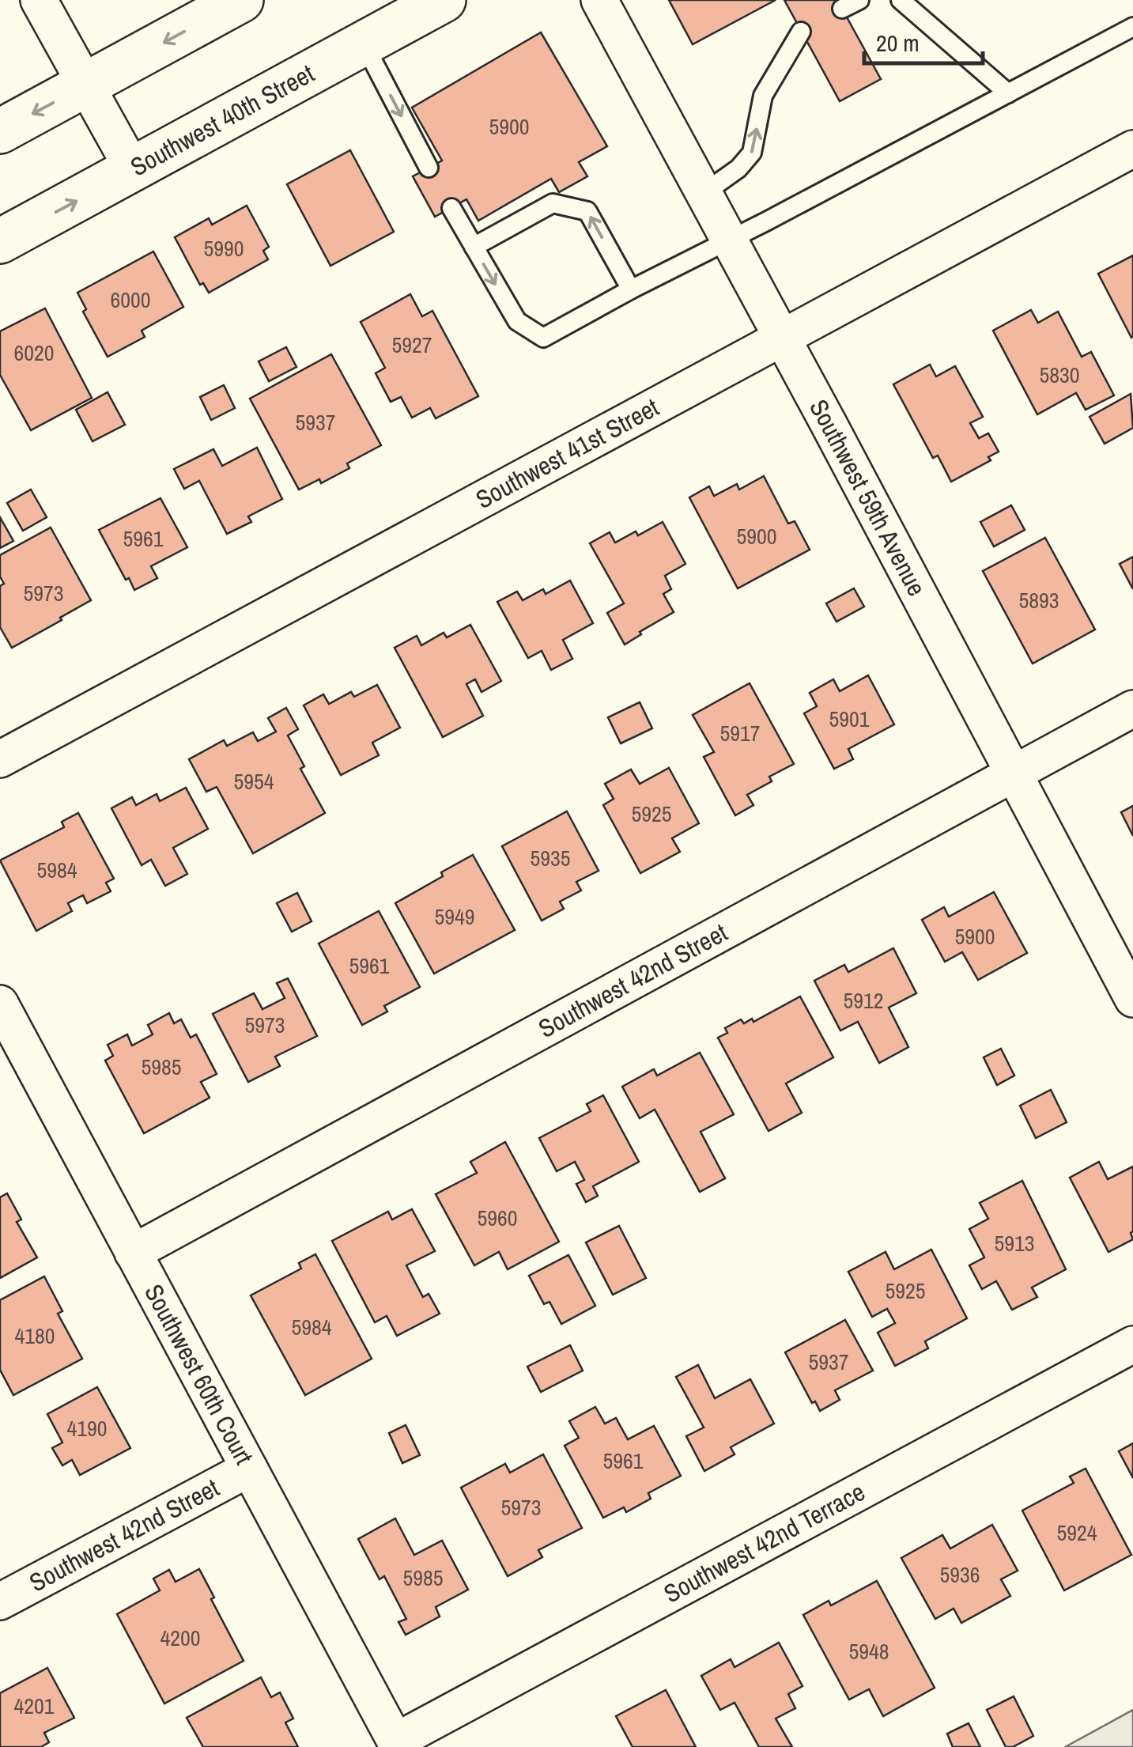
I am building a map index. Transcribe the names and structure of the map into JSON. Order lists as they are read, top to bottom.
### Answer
{
  "streets": {
    "main road": ["Southwest 40th Street"],
    "street": [
      "Southwest 41st Street",
      "Southwest 59th Avenue",
      "Southwest 42nd Street",
      "Southwest 60th Court",
      "Southwest 42nd Terrace"
    ]
  },
  "crossings": [
    ["Southwest 41st Street", "Southwest 59th Avenue"],
    ["Southwest 59th Avenue", "Southwest 42nd Street"],
    ["Southwest 42nd Street", "Southwest 60th Court"],
    ["Southwest 60th Court", "Southwest 42nd Terrace"]
  ],
  "house_numbers": [
    "5900",
    "5990",
    "6000",
    "5927",
    "6020",
    "5830",
    "5937",
    "5900",
    "5961",
    "5973",
    "5893",
    "5901",
    "5917",
    "5954",
    "5925",
    "5935",
    "5984",
    "5949",
    "5900",
    "5961",
    "5912",
    "5973",
    "5985",
    "5960",
    "5913",
    "5925",
    "5984",
    "4180",
    "5937",
    "4190",
    "5961",
    "5973",
    "5924",
    "5936",
    "5985",
    "4200",
    "5948",
    "4201"
  ],
  "scale_bar": "20 m"
}
